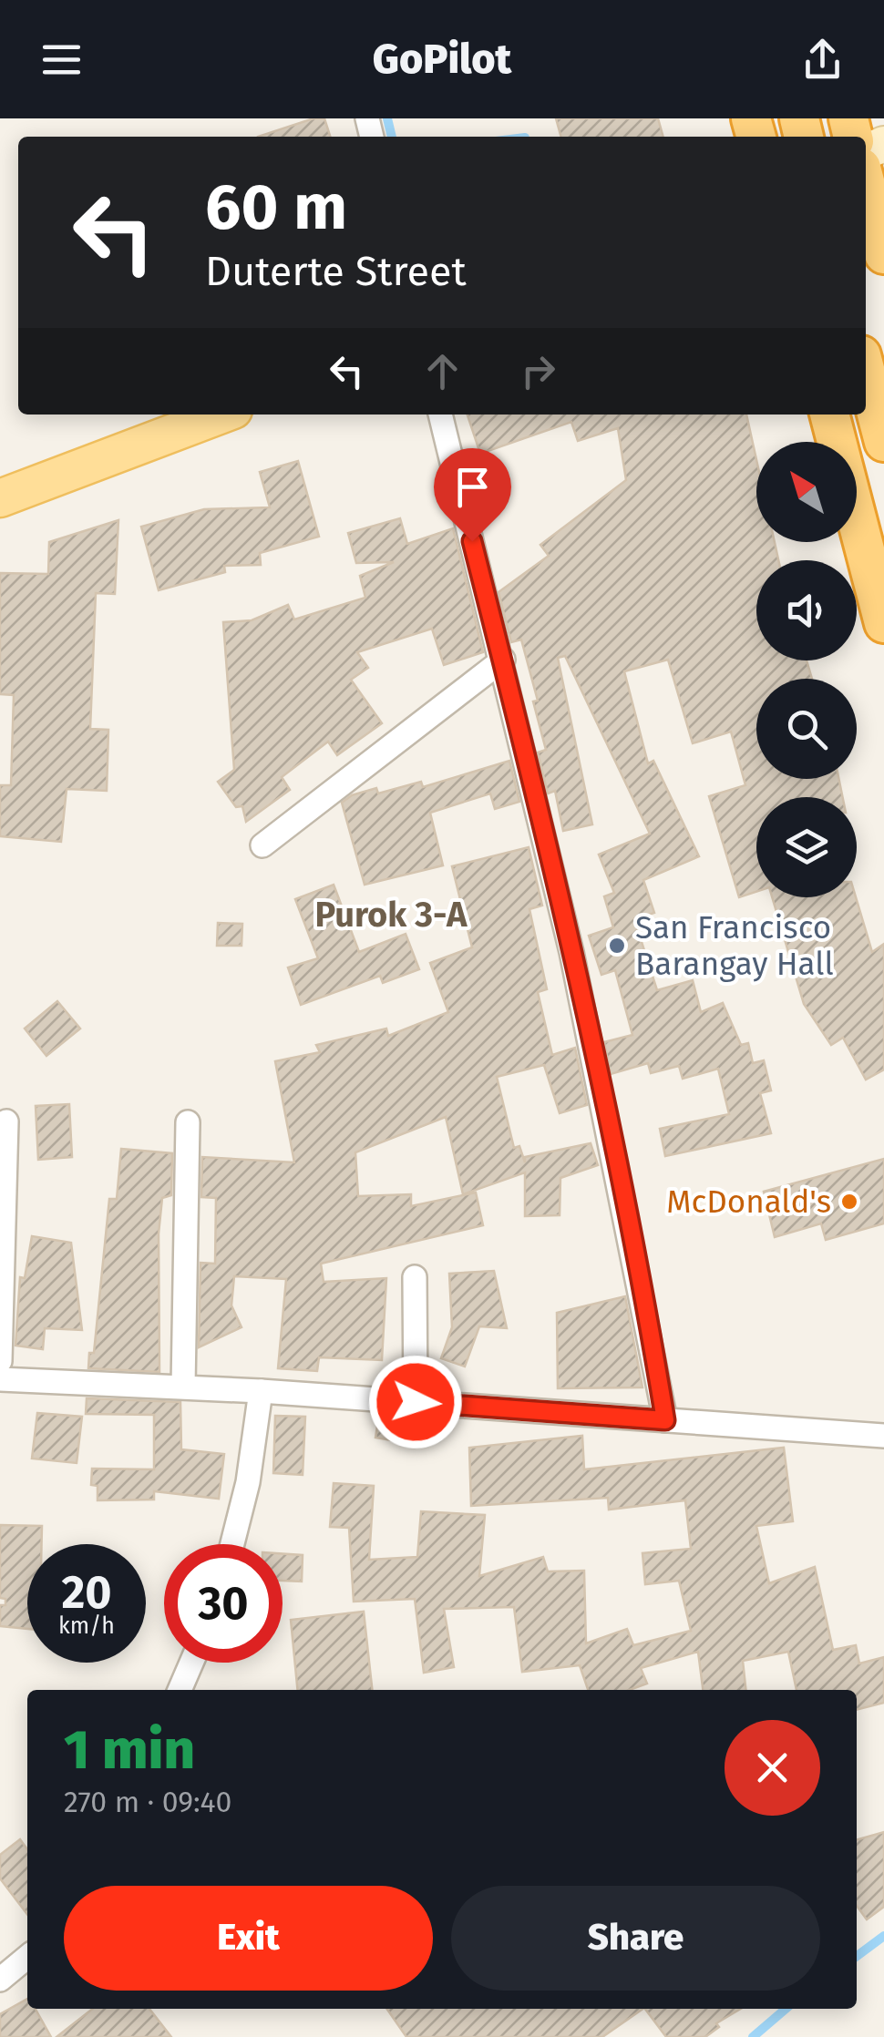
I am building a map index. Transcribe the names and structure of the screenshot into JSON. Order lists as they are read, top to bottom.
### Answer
{
  "districts": ["Purok 3-A"],
  "places": ["San Francisco Barangay Hall", "McDonald's"],
  "north": "top left",
  "page": {
    "header": "GoPilot",
    "turn": ["60 m", "Duterte Street"],
    "speed": "20 km/h",
    "limit": "30",
    "heading": ["1 min", "270 m · 09:40"],
    "buttons": ["Exit", "Share"]
  }
}
